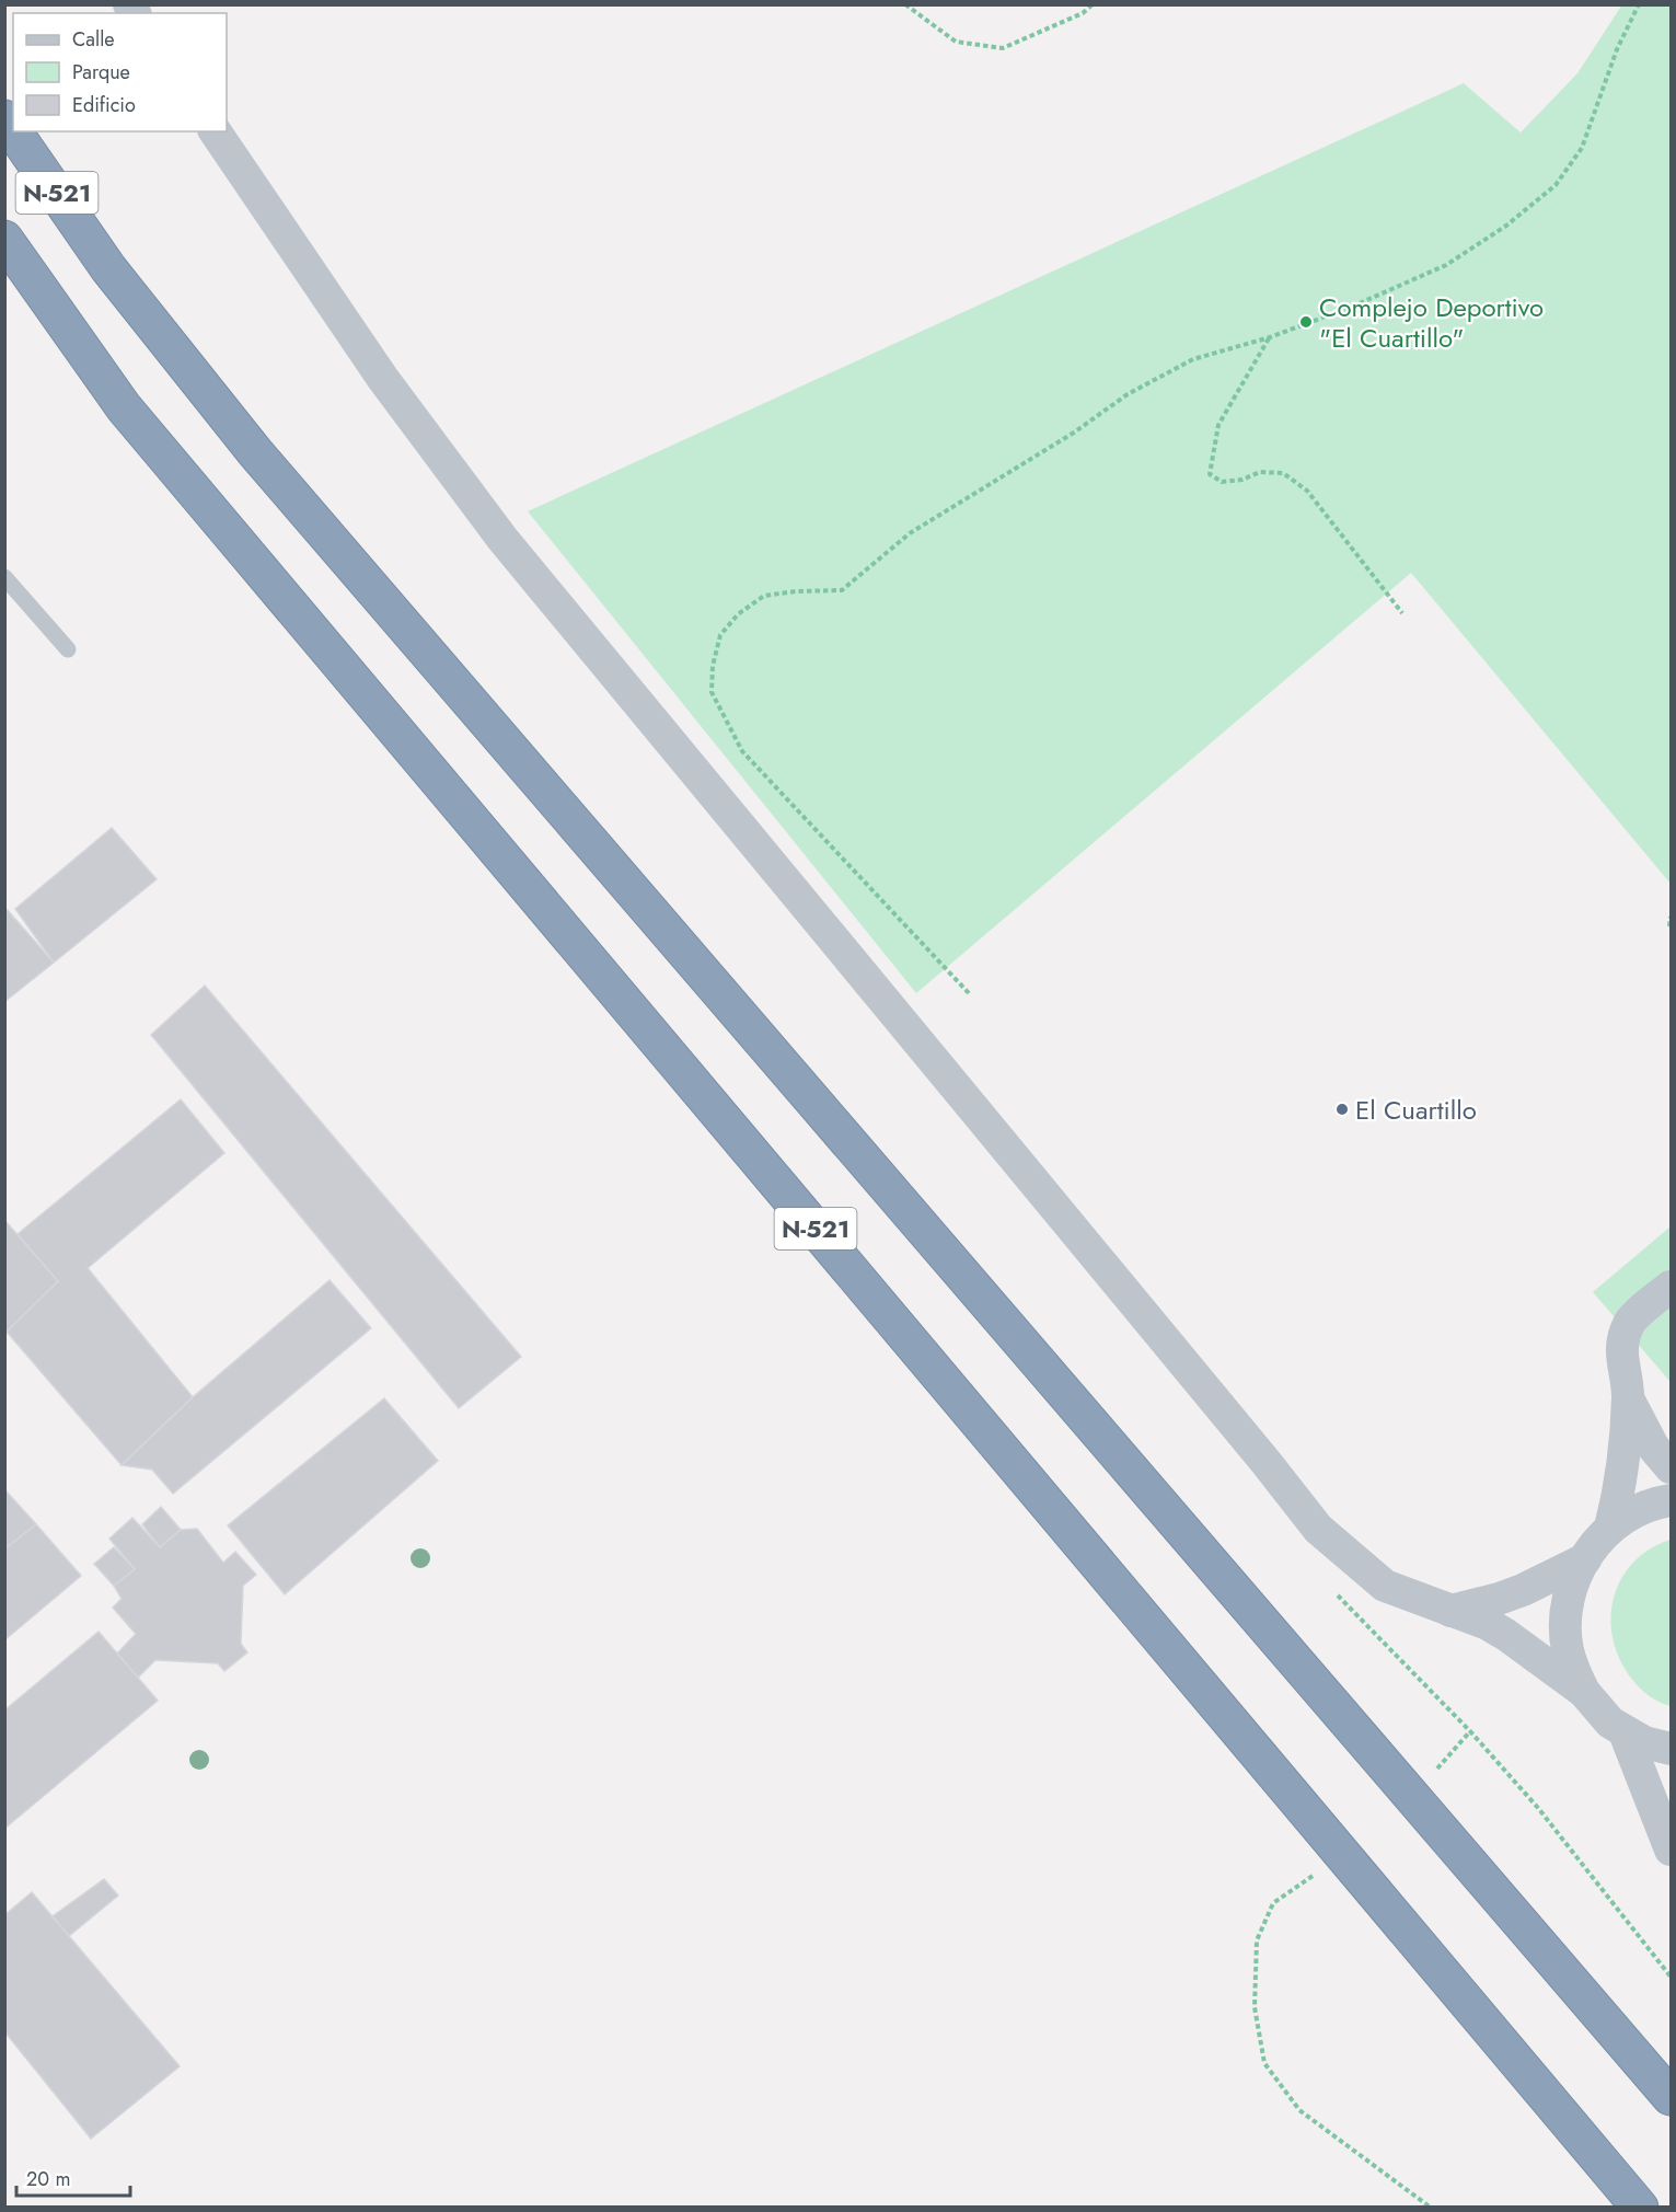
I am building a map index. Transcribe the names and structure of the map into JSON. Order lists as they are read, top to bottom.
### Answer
{
  "streets": {
    "highway": ["N-521"]
  },
  "places": ["Complejo Deportivo \"El Cuartillo\"", "El Cuartillo"],
  "legend": ["Calle", "Parque", "Edificio"],
  "scale_bar": "20 m"
}
